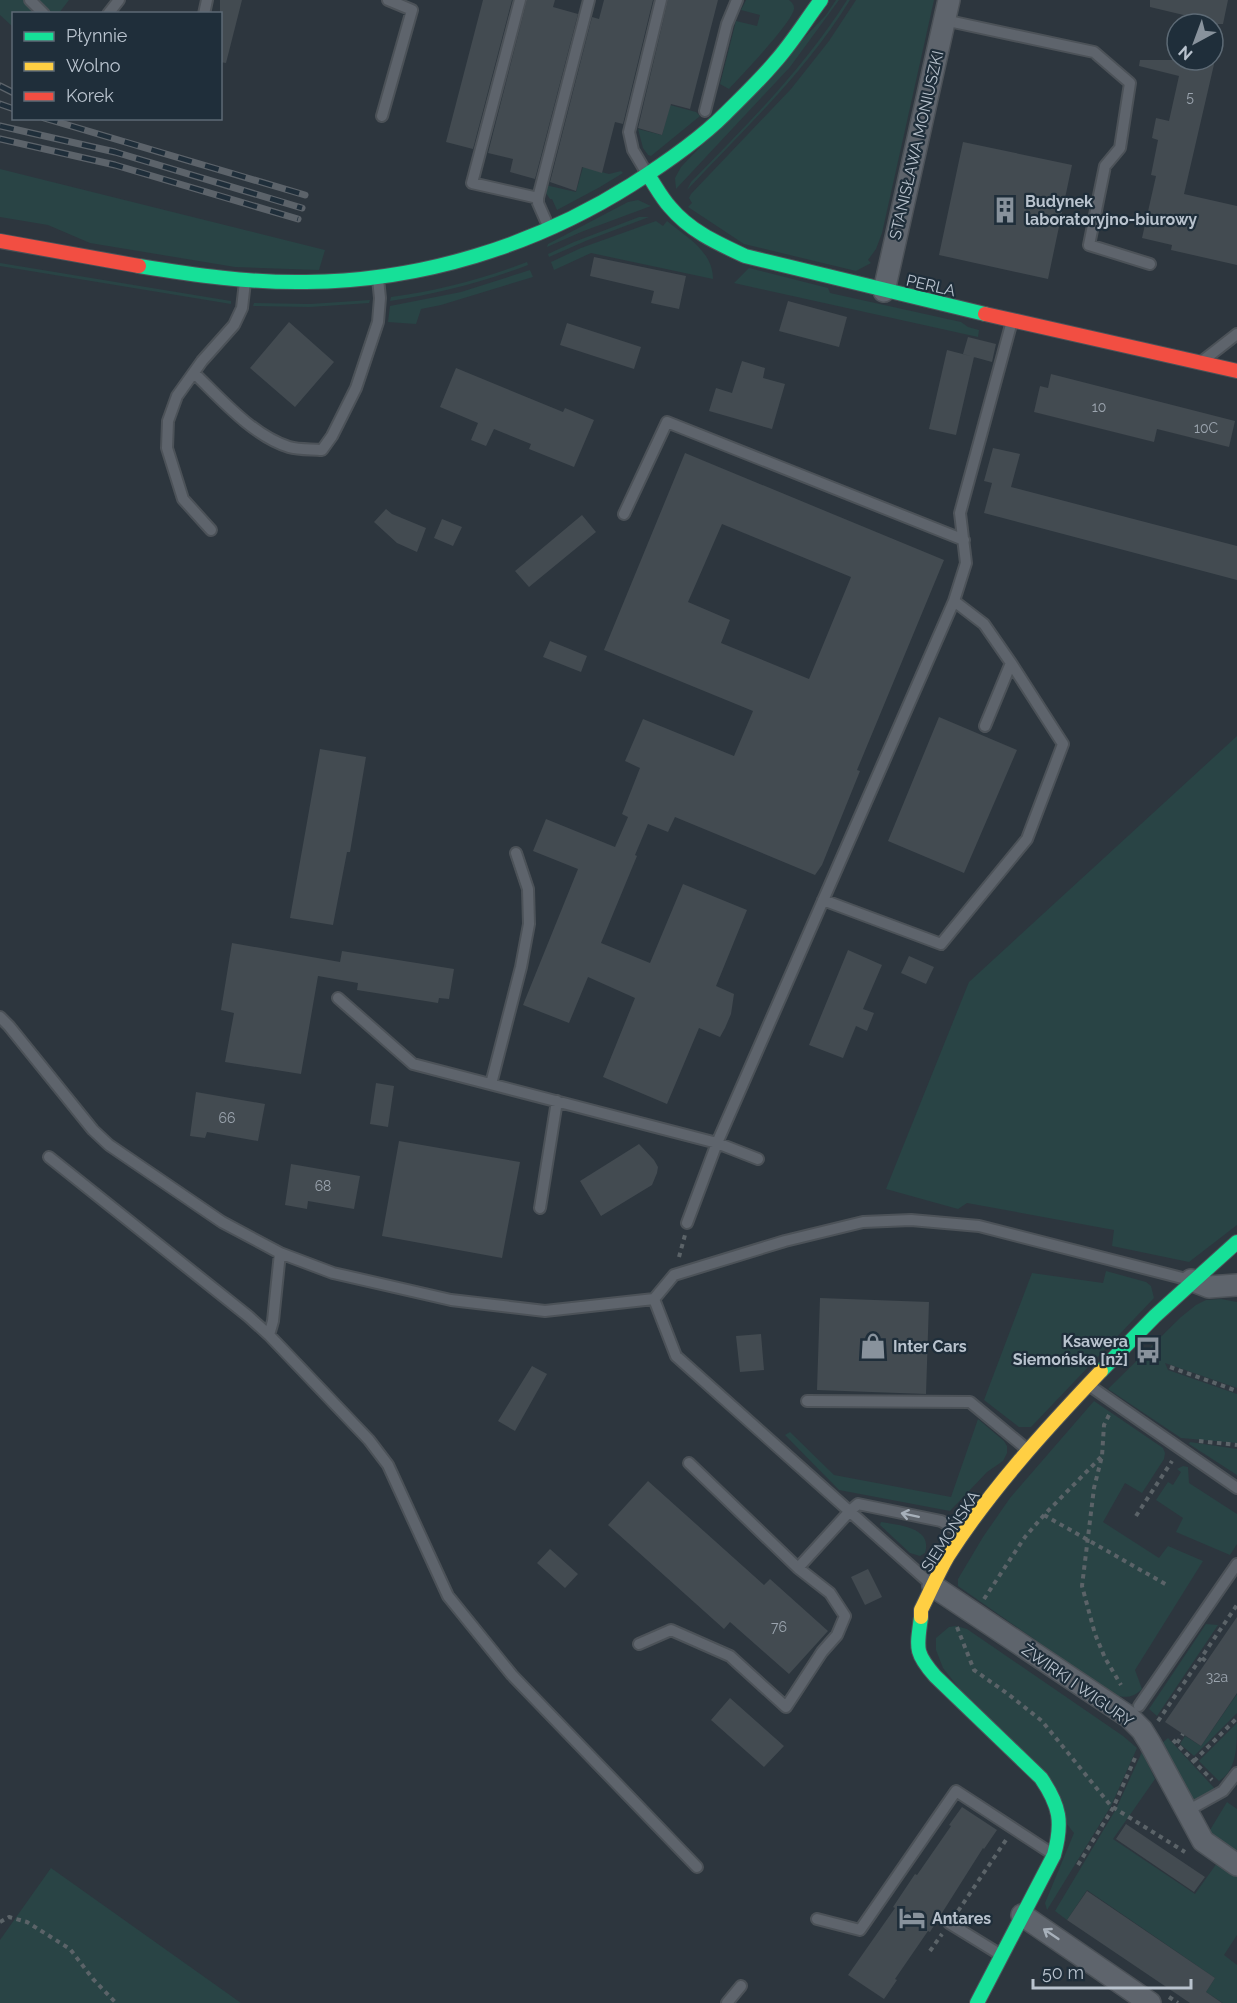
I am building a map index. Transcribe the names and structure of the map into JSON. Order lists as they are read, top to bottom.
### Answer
{
  "streets": {
    "street": [
      "STANISŁAWA MONIUSZKI",
      "PERLA",
      "SIEMOŃSKA",
      "ŻWIRKI I WIGURY"
    ]
  },
  "crossings": [
    ["STANISŁAWA MONIUSZKI", "PERLA"],
    ["SIEMOŃSKA", "ŻWIRKI I WIGURY"]
  ],
  "places": {
    "building": ["Budynek laboratoryjno-biurowy"],
    "shop": ["Inter Cars"],
    "bus stop": ["Ksawera Siemońska [nż]"],
    "hotel": ["Antares"]
  },
  "house_numbers": [
    "5",
    "10",
    "10C",
    "66",
    "68",
    "76",
    "32a"
  ],
  "legend": ["Płynnie", "Wolno", "Korek"],
  "scale_bar": "50 m",
  "north": "bottom left"
}
